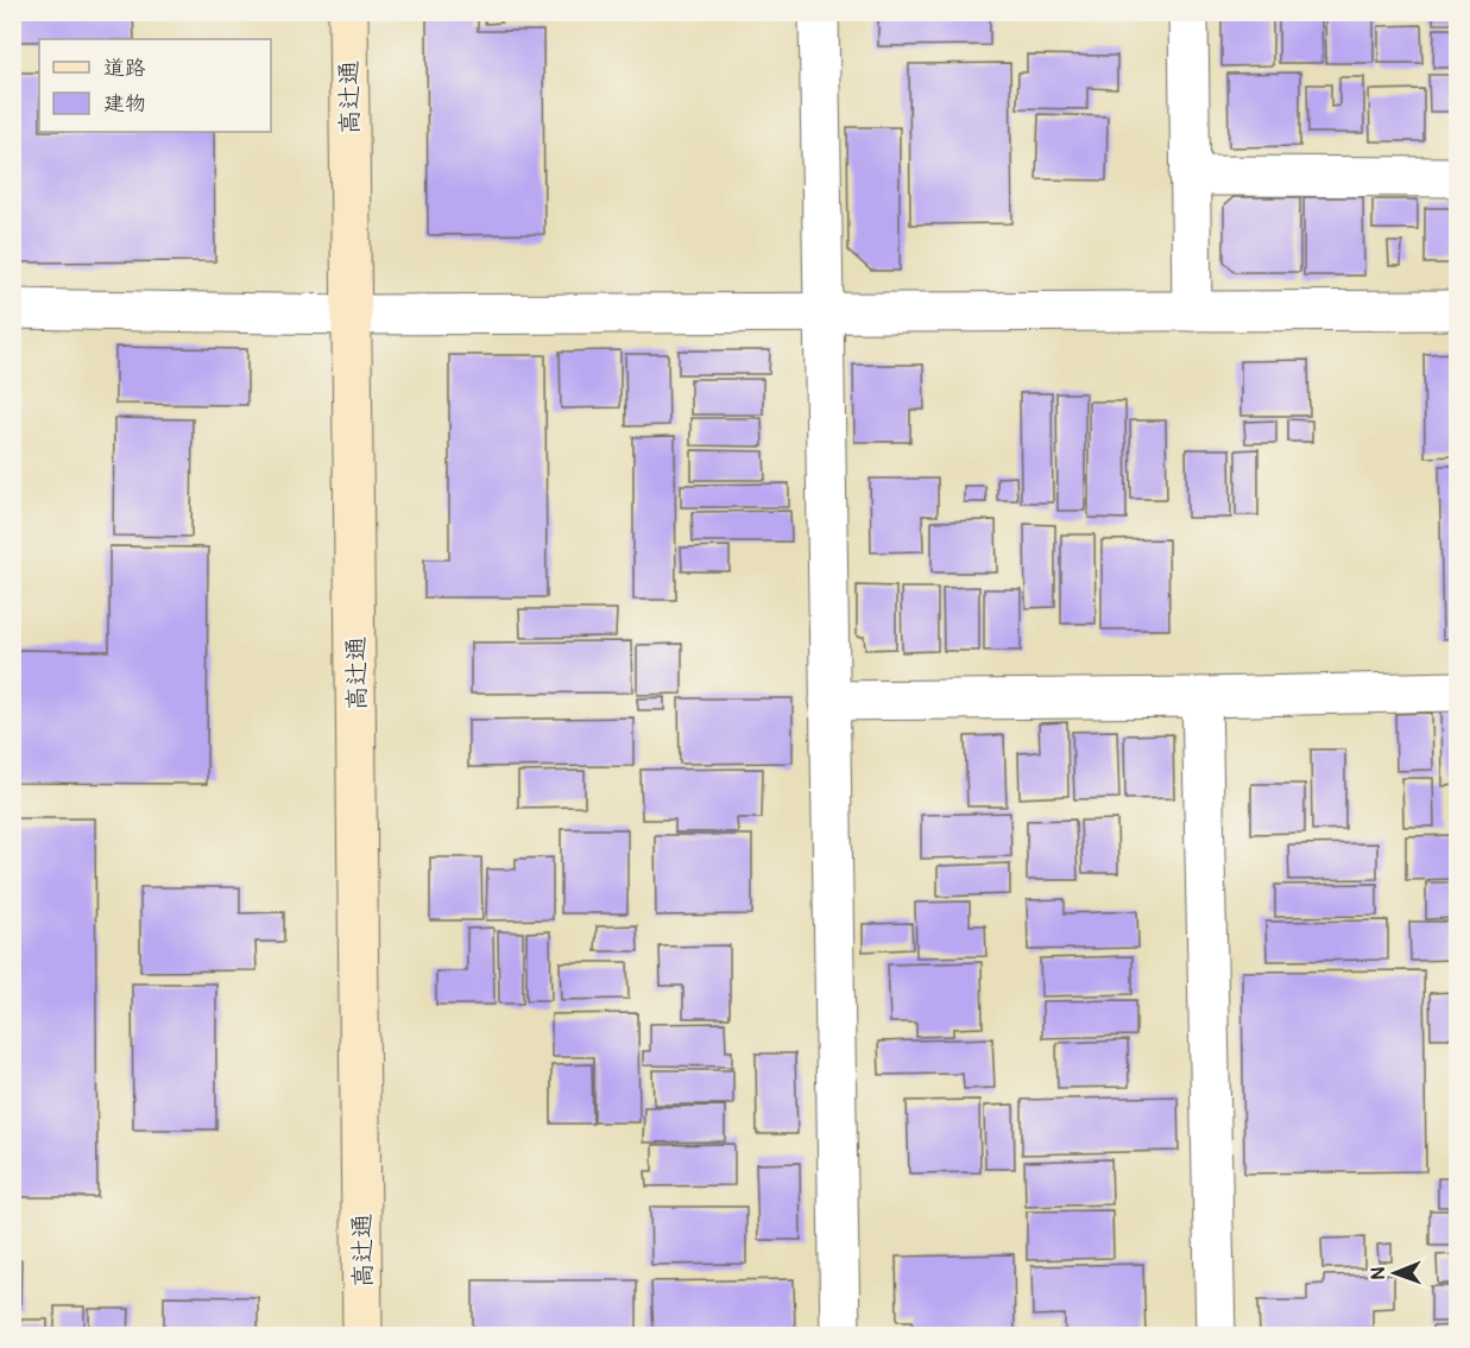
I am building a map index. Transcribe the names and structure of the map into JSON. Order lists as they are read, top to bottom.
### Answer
{
  "streets": {
    "street": ["高辻通"]
  },
  "legend": ["道路", "建物"],
  "north": "left"
}
